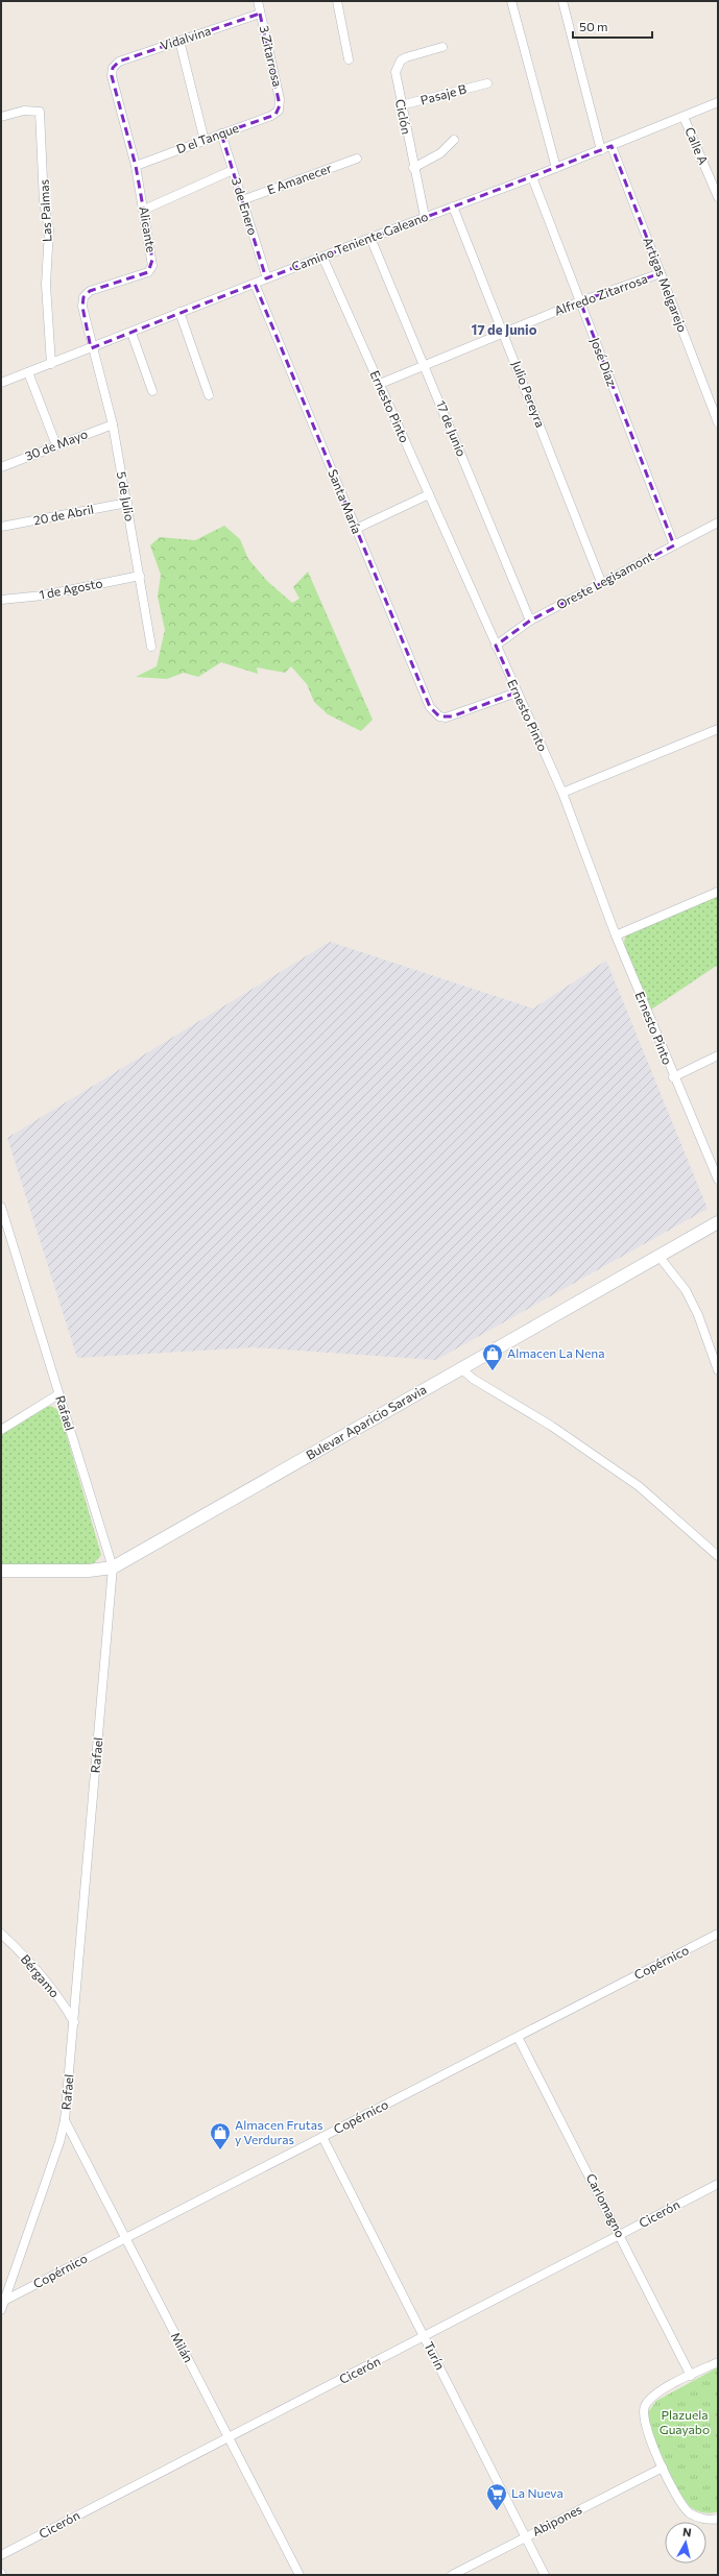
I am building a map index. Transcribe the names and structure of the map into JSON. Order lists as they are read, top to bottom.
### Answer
{
  "streets": {
    "street": [
      "Vidalvina",
      "3 Zitarrosa",
      "Pasaje B",
      "Ciclón",
      "D el Tanque",
      "Calle A",
      "E Amanecer",
      "3 de Enero",
      "Las Palmas",
      "Alicante",
      "Camino Teniente Galeano",
      "Artigas Melgarejo",
      "Alfredo Zitarrosa",
      "José Díaz",
      "Julio Pereyra",
      "Ernesto Pinto",
      "17 de Junio",
      "30 de Mayo",
      "5 de Julio",
      "Santa María",
      "20 de Abril",
      "Oreste Legisamont",
      "1 de Agosto",
      "Rafael",
      "Bulevar Aparicio Saravia",
      "Copérnico",
      "Bérgamo",
      "Carlomagno",
      "Cicerón",
      "Milán",
      "Turín",
      "Abipones"
    ]
  },
  "crossings": [
    ["Vidalvina", "3 Zitarrosa"],
    ["Vidalvina", "Alicante"],
    ["3 Zitarrosa", "D el Tanque"],
    ["Pasaje B", "Ciclón"],
    ["Ciclón", "Camino Teniente Galeano"],
    ["D el Tanque", "3 de Enero"],
    ["D el Tanque", "Alicante"],
    ["Calle A", "Camino Teniente Galeano"],
    ["E Amanecer", "3 de Enero"],
    ["3 de Enero", "Camino Teniente Galeano"],
    ["Las Palmas", "Camino Teniente Galeano"],
    ["Alicante", "Camino Teniente Galeano"],
    ["Alicante", "5 de Julio"],
    ["Camino Teniente Galeano", "Artigas Melgarejo"],
    ["Camino Teniente Galeano", "José Díaz"],
    ["Camino Teniente Galeano", "Julio Pereyra"],
    ["Camino Teniente Galeano", "Ernesto Pinto"],
    ["Camino Teniente Galeano", "17 de Junio"],
    ["Camino Teniente Galeano", "5 de Julio"],
    ["Camino Teniente Galeano", "Santa María"],
    ["Artigas Melgarejo", "Alfredo Zitarrosa"],
    ["Alfredo Zitarrosa", "José Díaz"],
    ["Alfredo Zitarrosa", "Julio Pereyra"],
    ["Alfredo Zitarrosa", "Ernesto Pinto"],
    ["Alfredo Zitarrosa", "17 de Junio"],
    ["José Díaz", "Oreste Legisamont"],
    ["Julio Pereyra", "Oreste Legisamont"],
    ["Ernesto Pinto", "Santa María"],
    ["Ernesto Pinto", "Oreste Legisamont"],
    ["17 de Junio", "Oreste Legisamont"],
    ["30 de Mayo", "5 de Julio"],
    ["5 de Julio", "20 de Abril"],
    ["5 de Julio", "1 de Agosto"],
    ["Rafael", "Bulevar Aparicio Saravia"],
    ["Rafael", "Copérnico"],
    ["Rafael", "Bérgamo"],
    ["Rafael", "Milán"],
    ["Copérnico", "Carlomagno"],
    ["Copérnico", "Milán"],
    ["Copérnico", "Turín"],
    ["Carlomagno", "Cicerón"],
    ["Cicerón", "Milán"],
    ["Cicerón", "Turín"],
    ["Turín", "Abipones"]
  ],
  "districts": ["17 de Junio"],
  "parks": ["Plazuela Guayabo"],
  "places": {
    "shop": ["Almacen La Nena", "Almacen Frutas y Verduras"],
    "supermarket": ["La Nueva"]
  },
  "scale_bar": "50 m",
  "north": "top"
}
